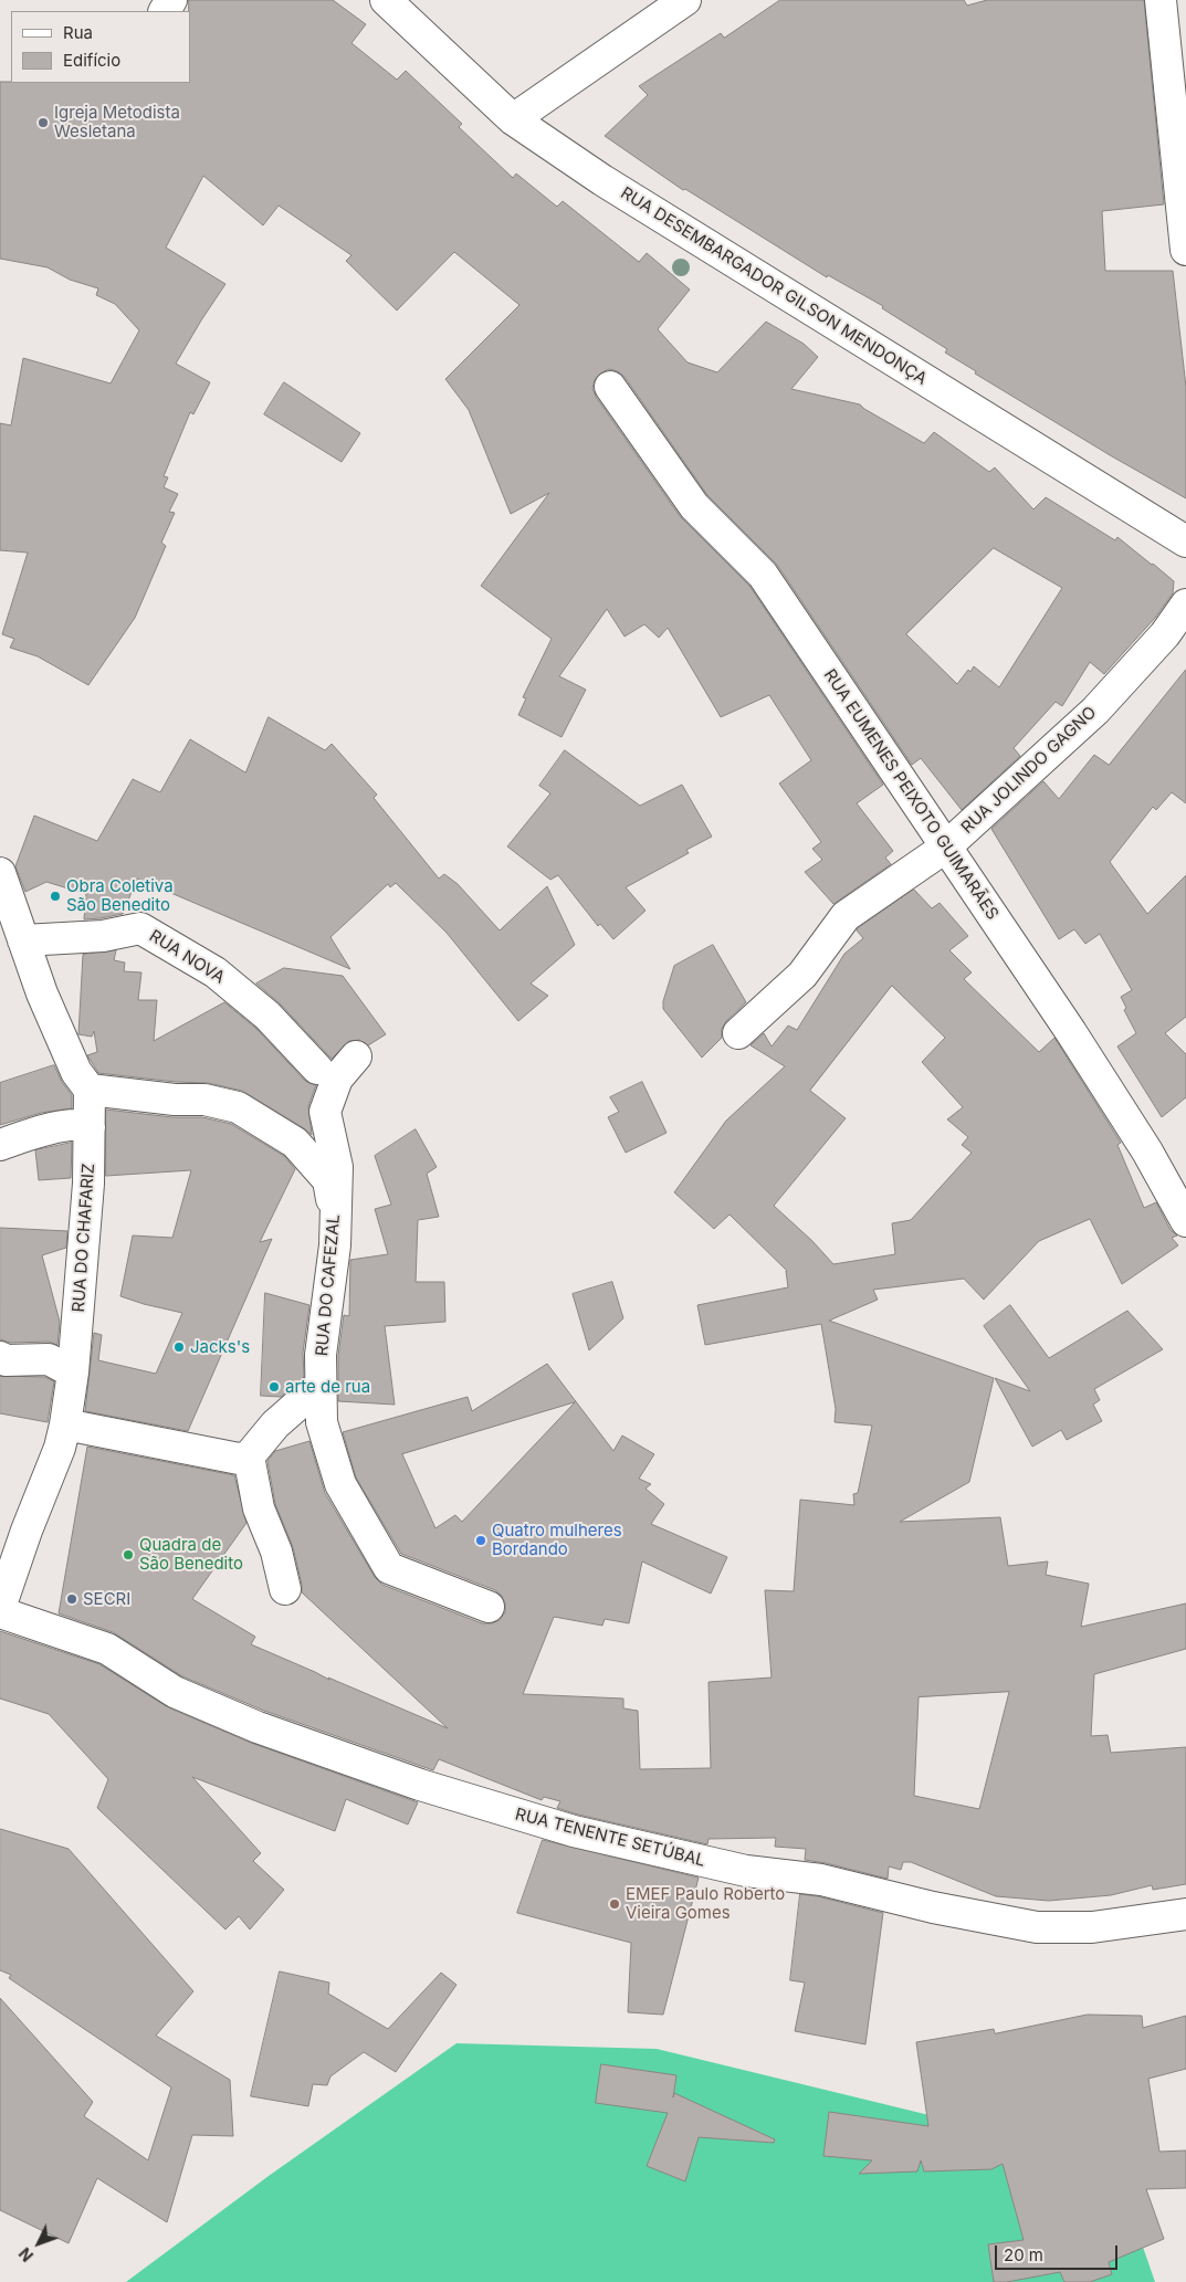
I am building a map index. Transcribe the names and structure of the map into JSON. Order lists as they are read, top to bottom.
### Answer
{
  "streets": {
    "street": [
      "RUA DESEMBARGADOR GILSON MENDONÇA",
      "RUA JOLINDO GAGNO",
      "RUA EUMENES PEIXOTO GUIMARÃES",
      "RUA NOVA",
      "RUA DO CHAFARIZ",
      "RUA DO CAFEZAL",
      "RUA TENENTE SETÚBAL"
    ]
  },
  "crossings": [
    ["RUA JOLINDO GAGNO", "RUA EUMENES PEIXOTO GUIMARÃES"]
  ],
  "places": [
    "Igreja Metodista Wesletana",
    "Obra Coletiva São Benedito",
    "Jacks's",
    "arte de rua",
    "Quatro mulheres Bordando",
    "Quadra de São Benedito",
    "SECRI",
    "EMEF Paulo Roberto Vieira Gomes"
  ],
  "legend": ["Rua", "Edifício"],
  "scale_bar": "20 m",
  "north": "bottom left"
}
